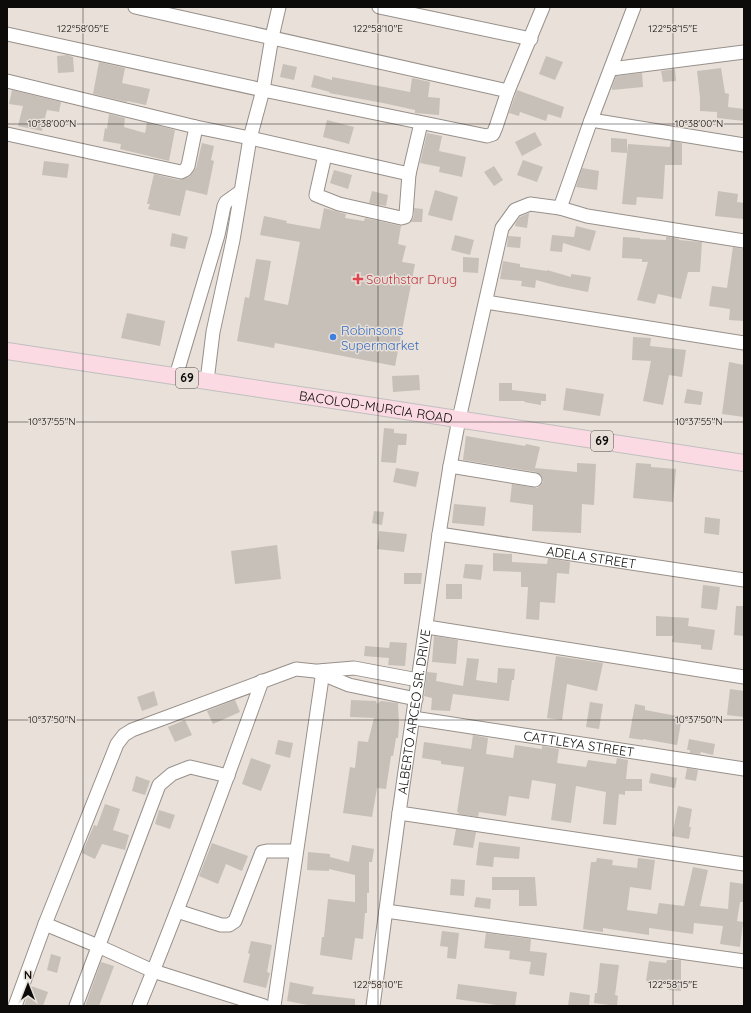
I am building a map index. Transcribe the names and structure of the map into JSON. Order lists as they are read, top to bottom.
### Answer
{
  "streets": {
    "main road": ["69", "BACOLOD-MURCIA ROAD"],
    "street": ["ADELA STREET", "ALBERTO ARCEO SR. DRIVE", "CATTLEYA STREET"]
  },
  "crossings": [
    ["BACOLOD-MURCIA ROAD", "ALBERTO ARCEO SR. DRIVE"],
    ["ADELA STREET", "ALBERTO ARCEO SR. DRIVE"],
    ["ALBERTO ARCEO SR. DRIVE", "CATTLEYA STREET"]
  ],
  "places": {
    "health": ["Southstar Drug"],
    "other": ["Robinsons Supermarket"]
  },
  "north": "top",
  "coordinates": [
    "122°58'05\"E",
    "122°58'10\"E",
    "122°58'15\"E",
    "10°38'00\"N",
    "10°37'55\"N",
    "10°37'50\"N"
  ]
}
